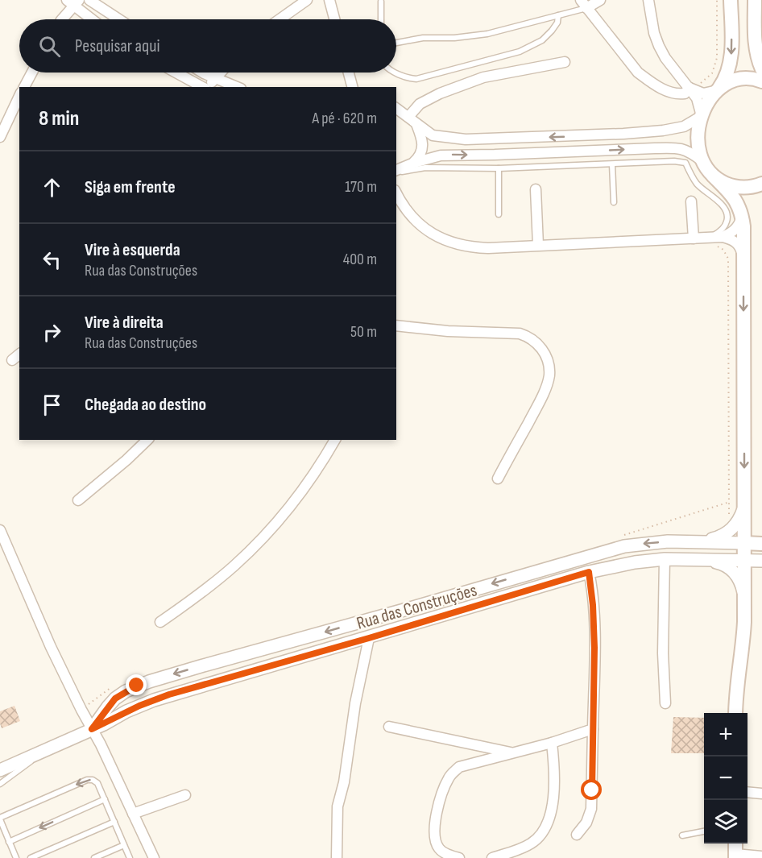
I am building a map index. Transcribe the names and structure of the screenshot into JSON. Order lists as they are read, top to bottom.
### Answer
{
  "streets": {
    "main road": ["Rua das Construções"]
  },
  "page": {
    "search": "Pesquisar aqui",
    "heading": ["8 min", "A pé · 620 m"],
    "list": [
      ["Siga em frente", "170 m"],
      ["Vire à esquerda", "Rua das Construções", "400 m"],
      ["Vire à direita", "Rua das Construções", "50 m"],
      "Chegada ao destino"
    ],
    "map_buttons": ["+", "−"]
  }
}
